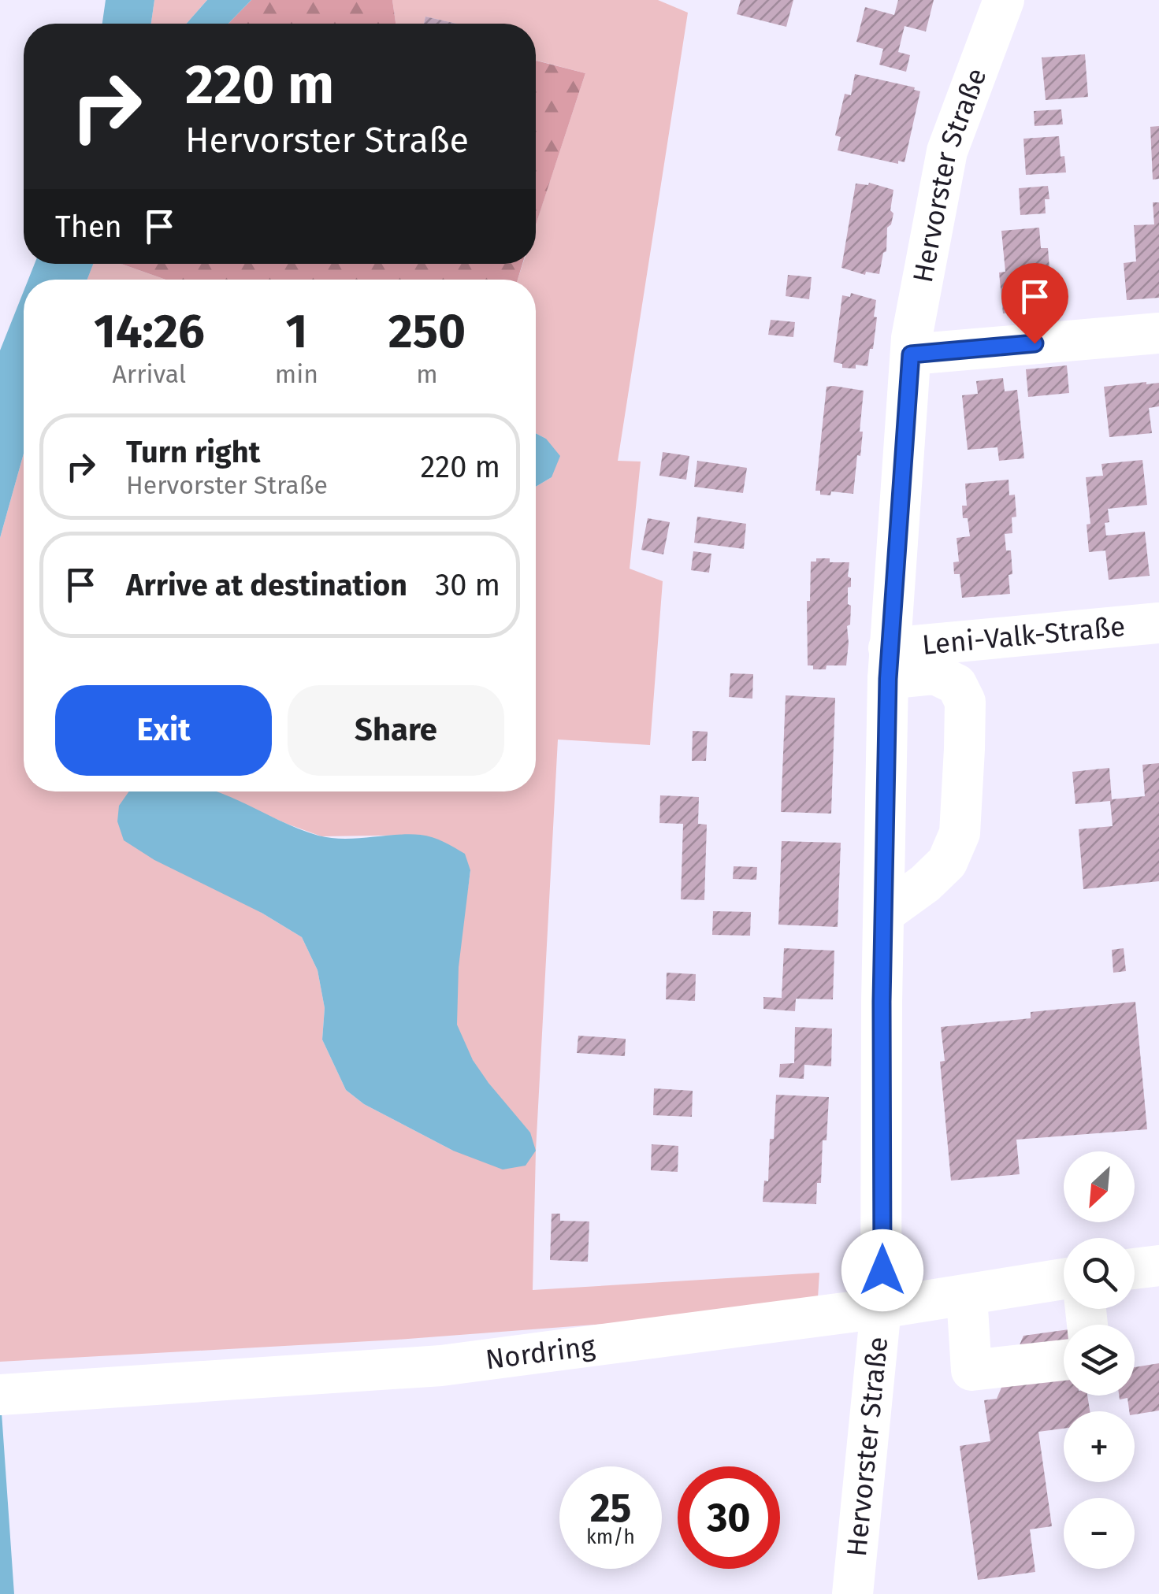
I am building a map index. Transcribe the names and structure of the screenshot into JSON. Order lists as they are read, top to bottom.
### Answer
{
  "streets": {
    "street": ["Hervorster Straße", "Leni-Valk-Straße", "Nordring"]
  },
  "crossings": [
    ["Hervorster Straße", "Leni-Valk-Straße"],
    ["Hervorster Straße", "Nordring"]
  ],
  "north": "bottom left",
  "page": {
    "turn": ["220 m", "Hervorster Straße"],
    "then": "Then",
    "eta": [
      "14:26",
      "Arrival",
      "1",
      "min",
      "250",
      "m"
    ],
    "list": [
      {
        "name": "Turn right",
        "note": "Hervorster Straße",
        "value": "220 m"
      },
      {
        "name": "Arrive at destination",
        "value": "30 m"
      }
    ],
    "buttons": ["Exit", "Share"],
    "map_buttons": ["+", "−"],
    "speed": "25 km/h",
    "limit": "30"
  }
}
